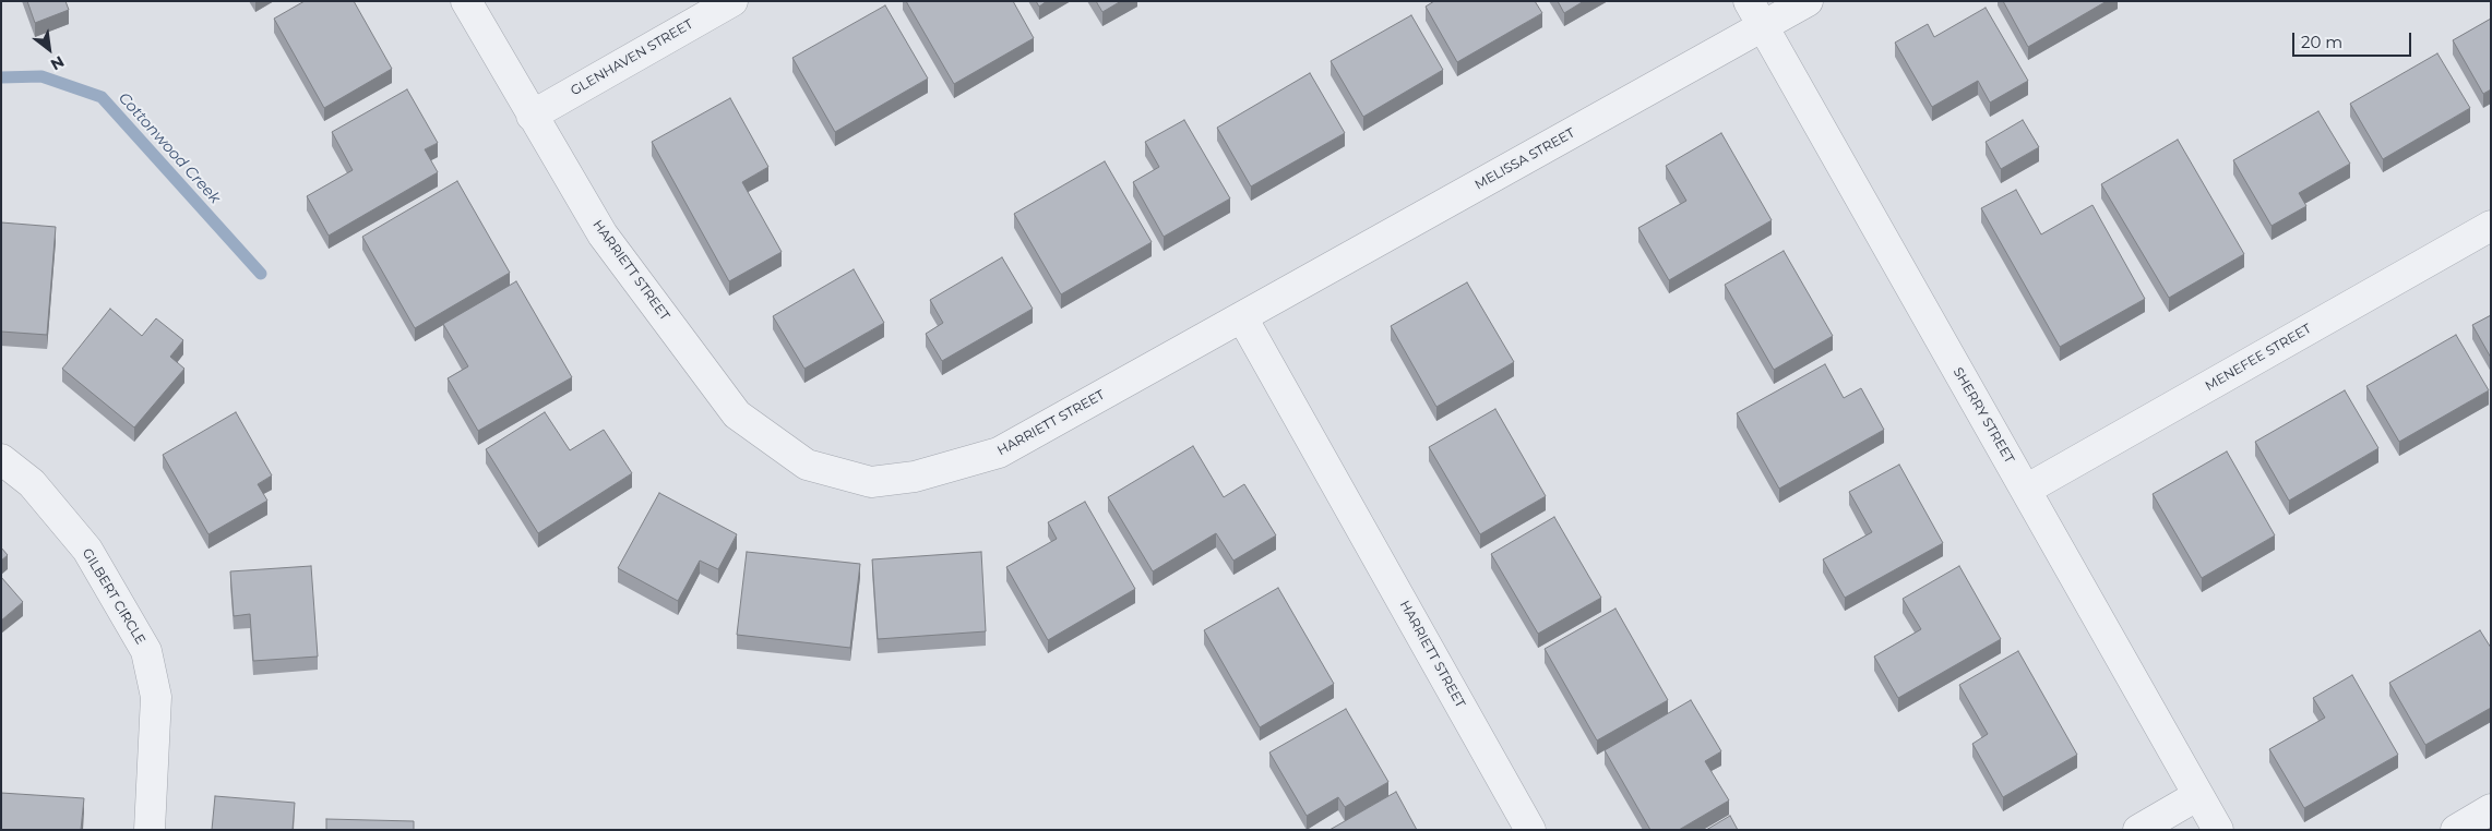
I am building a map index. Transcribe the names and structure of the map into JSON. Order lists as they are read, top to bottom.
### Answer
{
  "streets": {
    "street": [
      "GLENHAVEN STREET",
      "MELISSA STREET",
      "HARRIETT STREET",
      "MENEFEE STREET",
      "SHERRY STREET",
      "GILBERT CIRCLE"
    ]
  },
  "crossings": [
    ["GLENHAVEN STREET", "HARRIETT STREET"],
    ["MELISSA STREET", "HARRIETT STREET"],
    ["MELISSA STREET", "SHERRY STREET"],
    ["MENEFEE STREET", "SHERRY STREET"]
  ],
  "water": ["Cottonwood Creek"],
  "scale_bar": "20 m",
  "north": "bottom right"
}
